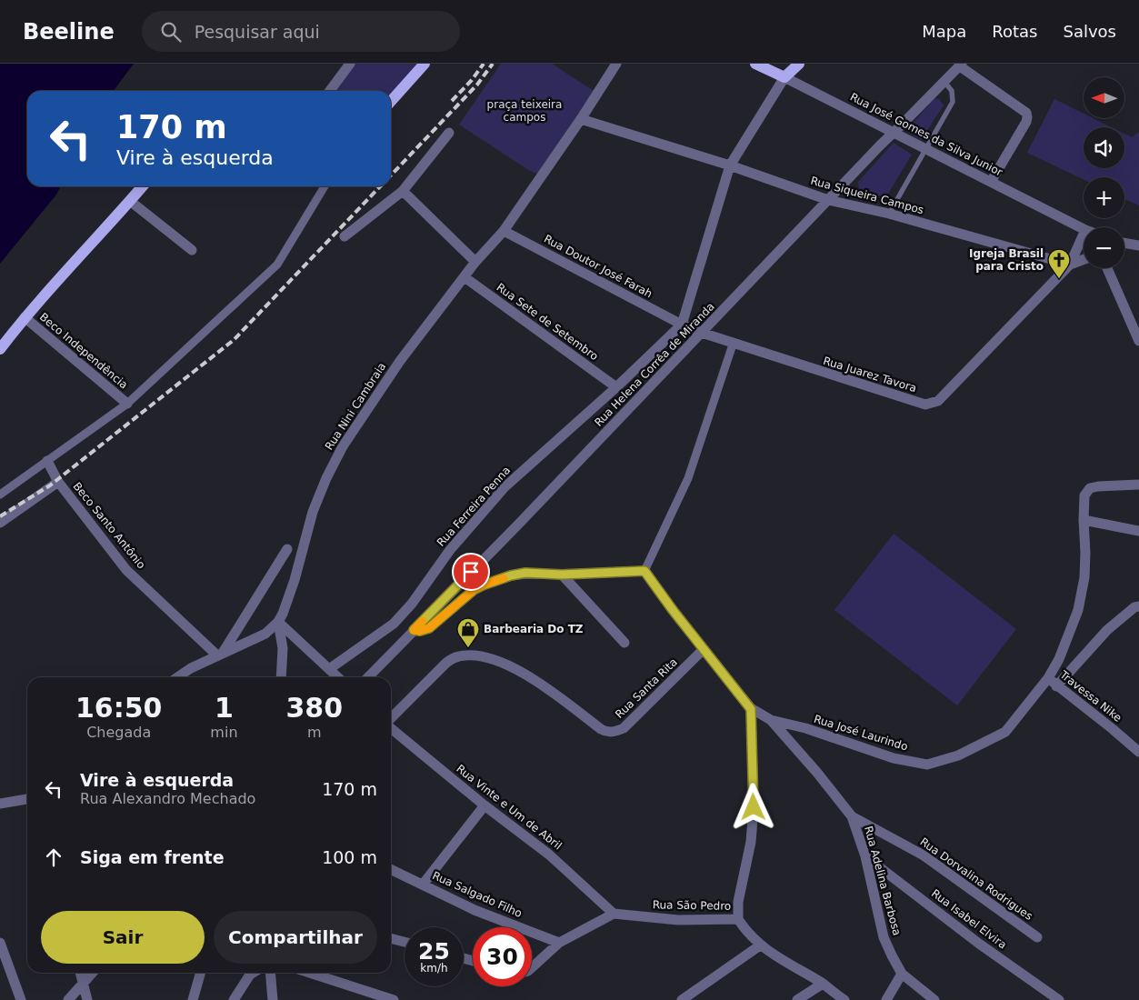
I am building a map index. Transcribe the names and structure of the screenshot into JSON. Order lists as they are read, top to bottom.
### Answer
{
  "streets": {
    "main road": ["Rua José Gomes da Silva Junior"],
    "street": [
      "Rua Siqueira Campos",
      "Rua Doutor José Farah",
      "Rua Sete de Setembro",
      "Beco Independência",
      "Rua Helena Corrêa de Miranda",
      "Rua Juarez Tavora",
      "Rua Nini Cambraia",
      "Rua Ferreira Penna",
      "Beco Santo Antônio",
      "Rua Santa Rita",
      "Travessa Nike",
      "Rua José Laurindo",
      "Rua Vinte e Um de Abril",
      "Rua Dorvalina Rodrigues",
      "Rua Adelina Barbosa",
      "Rua Salgado Filho",
      "Rua São Pedro",
      "Rua Isabel Elvira"
    ]
  },
  "crossings": [
    ["Rua Siqueira Campos", "Rua Helena Corrêa de Miranda"],
    ["Rua Siqueira Campos", "Rua Juarez Tavora"],
    ["Rua Siqueira Campos", "Rua Nini Cambraia"],
    ["Rua Doutor José Farah", "Rua Juarez Tavora"],
    ["Rua Doutor José Farah", "Rua Nini Cambraia"],
    ["Rua Doutor José Farah", "Rua Ferreira Penna"],
    ["Rua Sete de Setembro", "Rua Nini Cambraia"],
    ["Rua Sete de Setembro", "Rua Ferreira Penna"],
    ["Rua Helena Corrêa de Miranda", "Rua Juarez Tavora"],
    ["Rua Juarez Tavora", "Rua Ferreira Penna"],
    ["Travessa Nike", "Rua José Laurindo"],
    ["Rua José Laurindo", "Rua Adelina Barbosa"],
    ["Rua Vinte e Um de Abril", "Rua São Pedro"],
    ["Rua Dorvalina Rodrigues", "Rua Adelina Barbosa"],
    ["Rua Adelina Barbosa", "Rua São Pedro"],
    ["Rua Adelina Barbosa", "Rua Isabel Elvira"]
  ],
  "parks": ["praça teixeira campos"],
  "places": {
    "church": ["Igreja Brasil para Cristo"],
    "shop": ["Barbearia Do TZ"]
  },
  "north": "left",
  "page": {
    "header": "Beeline",
    "search": "Pesquisar aqui",
    "nav": ["Mapa", "Rotas", "Salvos"],
    "map_buttons": ["+", "−"],
    "turn": ["170 m", "Vire à esquerda"],
    "eta": [
      "16:50",
      "Chegada",
      "1",
      "min",
      "380",
      "m"
    ],
    "list": [
      {
        "name": "Vire à esquerda",
        "note": "Rua Alexandro Mechado",
        "value": "170 m"
      },
      {
        "name": "Siga em frente",
        "value": "100 m"
      }
    ],
    "buttons": ["Sair", "Compartilhar"],
    "speed": "25 km/h",
    "limit": "30"
  }
}
